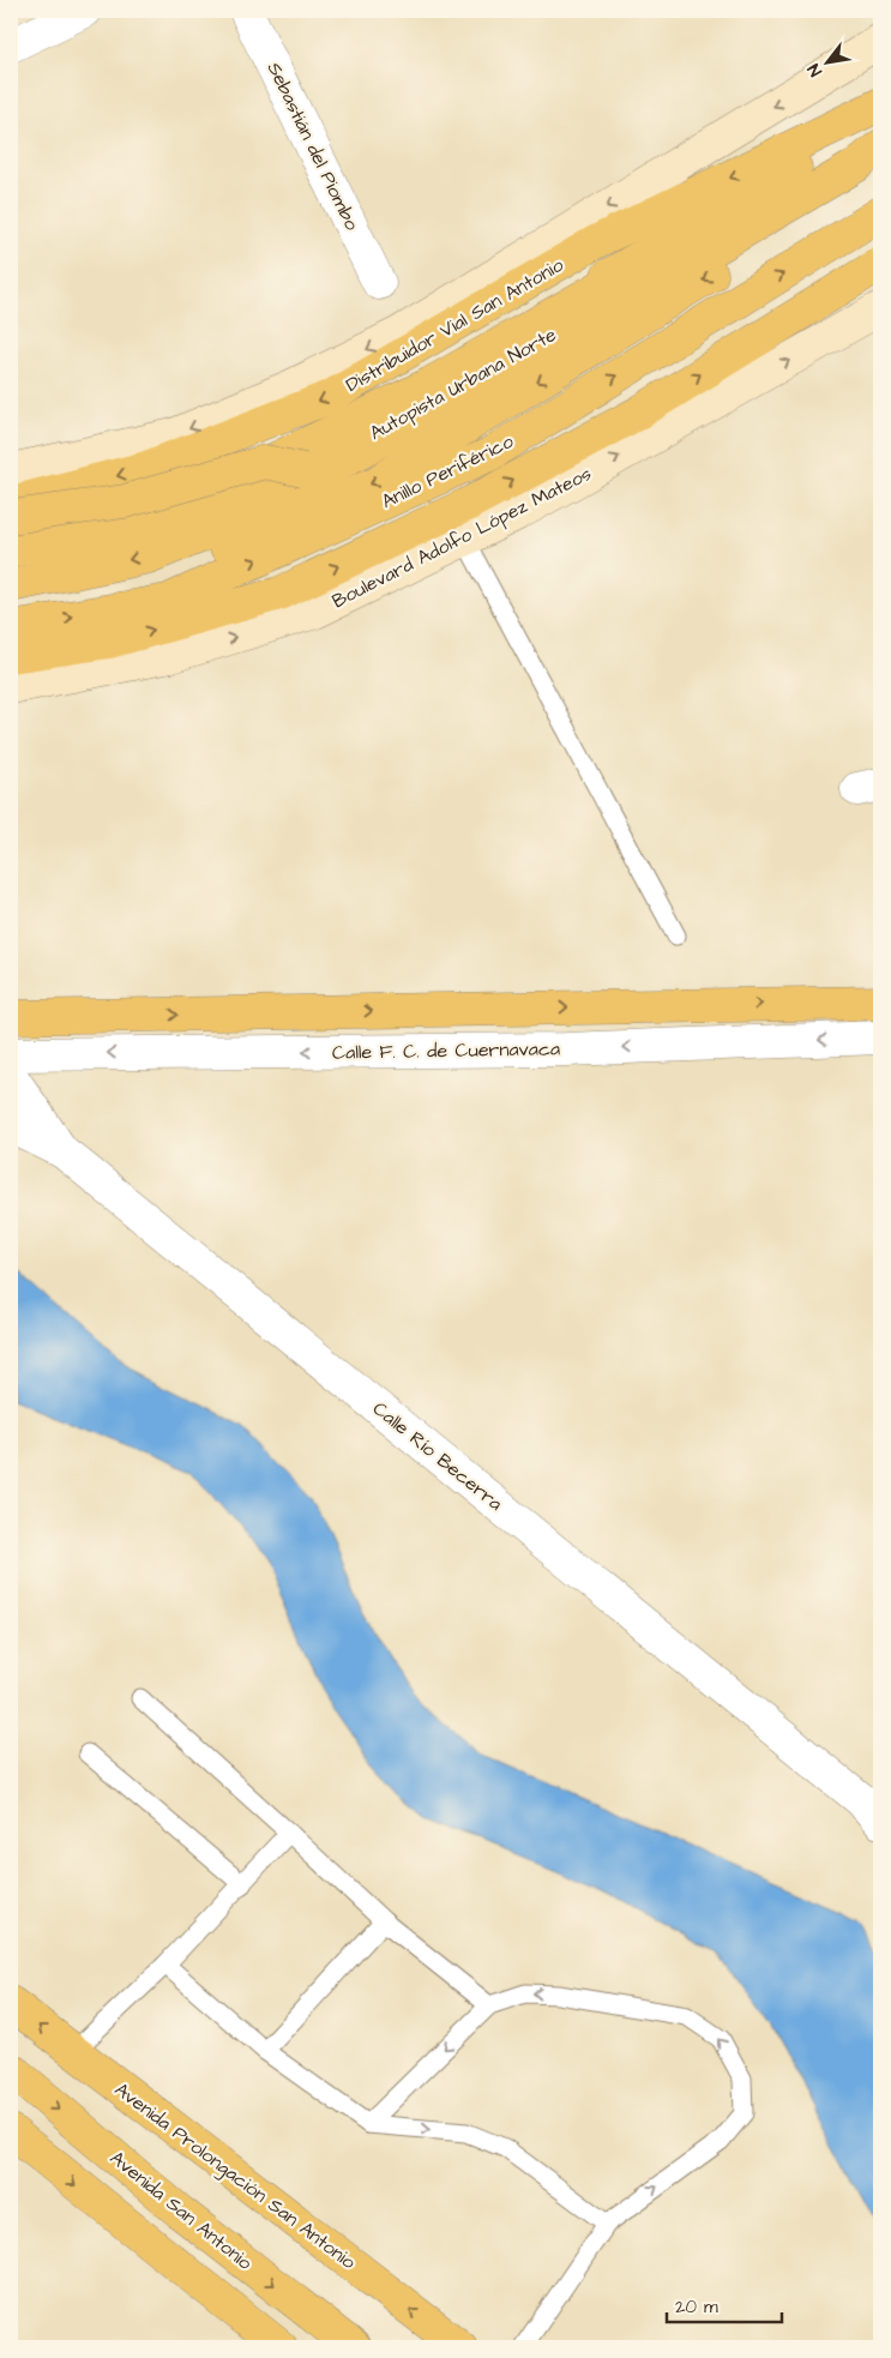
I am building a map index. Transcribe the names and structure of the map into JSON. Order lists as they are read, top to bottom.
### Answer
{
  "streets": {
    "main road": [
      "Distribuidor Vial San Antonio",
      "Autopista Urbana Norte",
      "Anillo Periférico",
      "Boulevard Adolfo López Mateos",
      "Avenida Prolongación San Antonio",
      "Avenida San Antonio"
    ],
    "street": ["Sebastián del Piombo", "Calle F. C. de Cuernavaca", "Calle Río Becerra"]
  },
  "one_way": ["Calle F. C. de Cuernavaca"],
  "scale_bar": "20 m",
  "north": "bottom left"
}
